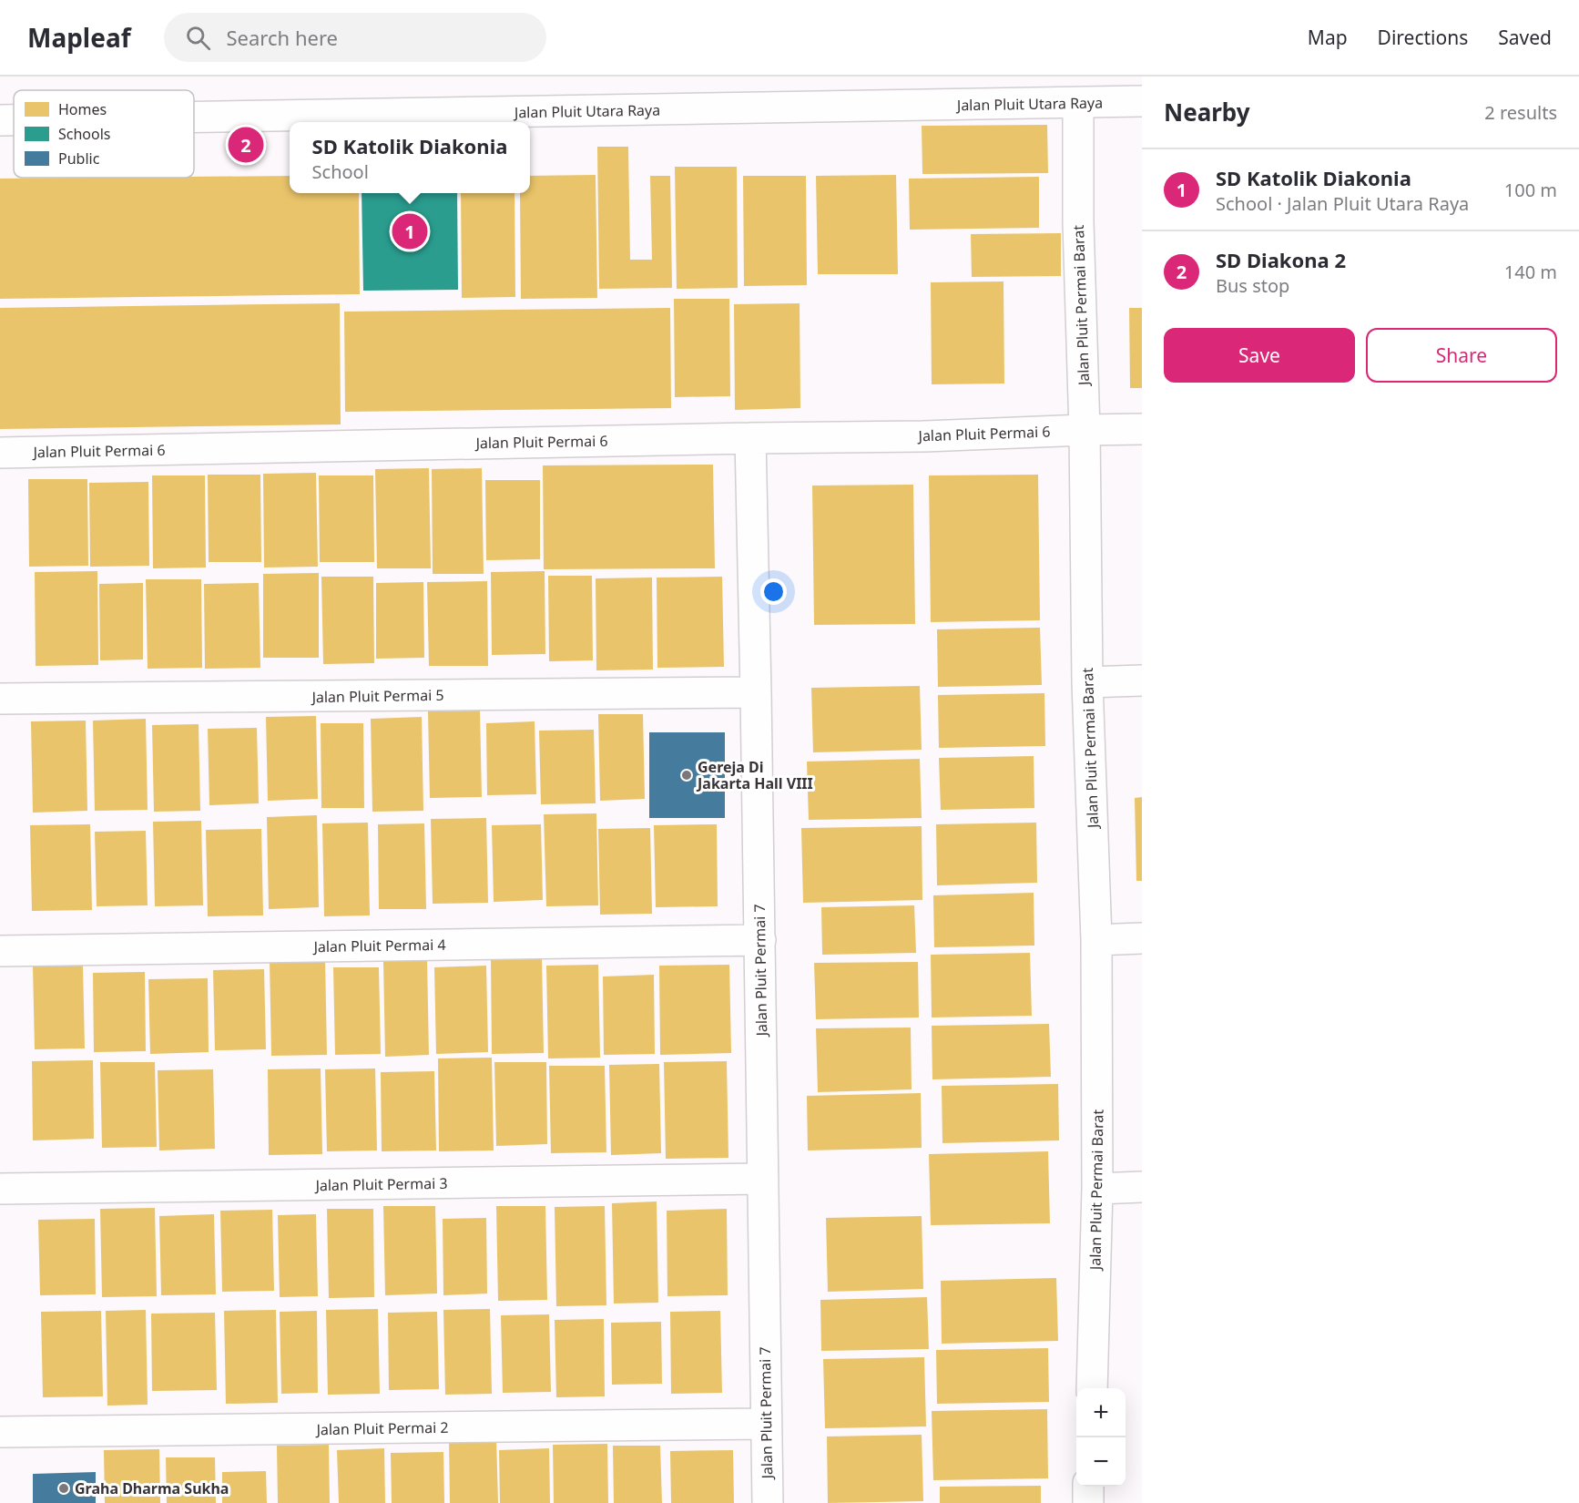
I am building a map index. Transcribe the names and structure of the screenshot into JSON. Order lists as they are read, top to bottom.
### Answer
{
  "streets": {
    "street": [
      "Jalan Pluit Utara Raya",
      "Jalan Pluit Permai Barat",
      "Jalan Pluit Permai 6",
      "Jalan Pluit Permai 5",
      "Jalan Pluit Permai 4",
      "Jalan Pluit Permai 7",
      "Jalan Pluit Permai 3",
      "Jalan Pluit Permai 2"
    ]
  },
  "crossings": [
    ["Jalan Pluit Utara Raya", "Jalan Pluit Permai Barat"],
    ["Jalan Pluit Permai Barat", "Jalan Pluit Permai 6"],
    ["Jalan Pluit Permai 6", "Jalan Pluit Permai 7"],
    ["Jalan Pluit Permai 5", "Jalan Pluit Permai 7"],
    ["Jalan Pluit Permai 4", "Jalan Pluit Permai 7"],
    ["Jalan Pluit Permai 7", "Jalan Pluit Permai 3"],
    ["Jalan Pluit Permai 7", "Jalan Pluit Permai 2"]
  ],
  "places": ["Gereja Di Jakarta Hall VIII", "Graha Dharma Sukha"],
  "legend": ["Homes", "Schools", "Public"],
  "page": {
    "header": "Mapleaf",
    "search": "Search here",
    "nav": ["Map", "Directions", "Saved"],
    "heading": ["Nearby", "2 results"],
    "popup": ["SD Katolik Diakonia", "School"],
    "pins": ["2", "1"],
    "list": [
      {
        "mark": "1",
        "name": "SD Katolik Diakonia",
        "note": "School · Jalan Pluit Utara Raya",
        "value": "100 m"
      },
      {
        "mark": "2",
        "name": "SD Diakona 2",
        "note": "Bus stop",
        "value": "140 m"
      }
    ],
    "buttons": ["Save", "Share"],
    "map_buttons": ["+", "−"]
  }
}
